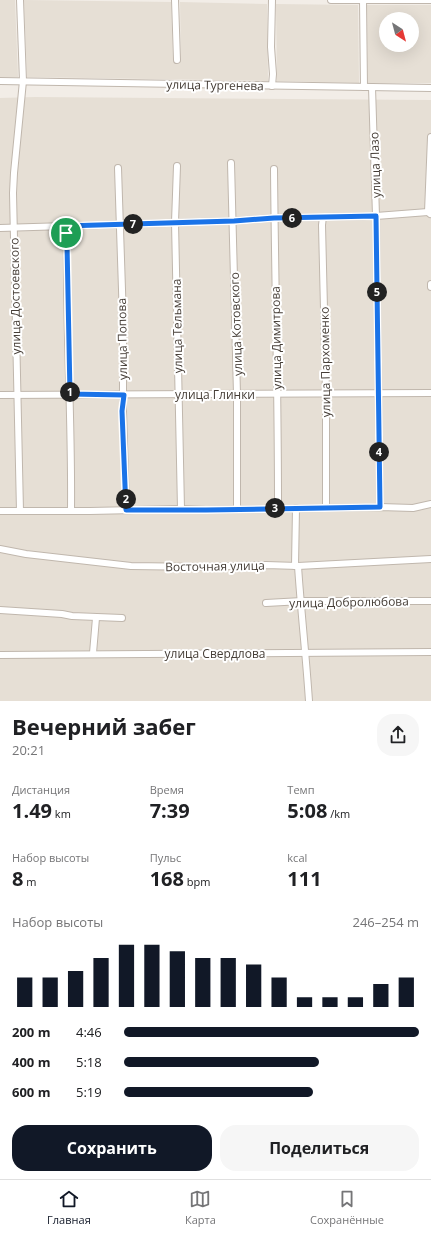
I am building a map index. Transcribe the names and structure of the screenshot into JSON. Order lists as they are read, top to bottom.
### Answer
{
  "streets": {
    "street": [
      "улица Тургенева",
      "улица Лазо",
      "улица Достоевского",
      "улица Котовского",
      "улица Тельмана",
      "улица Димитрова",
      "улица Попова",
      "улица Пархоменко",
      "улица Глинки",
      "Восточная улица",
      "улица Добролюбова",
      "улица Свердлова"
    ]
  },
  "crossings": [
    ["улица Тургенева", "улица Лазо"],
    ["улица Тургенева", "улица Достоевского"],
    ["улица Лазо", "улица Глинки"],
    ["улица Достоевского", "улица Глинки"],
    ["улица Котовского", "улица Глинки"],
    ["улица Тельмана", "улица Глинки"],
    ["улица Димитрова", "улица Глинки"],
    ["улица Попова", "улица Глинки"],
    ["улица Пархоменко", "улица Глинки"]
  ],
  "north": "bottom right",
  "page": {
    "pins": [
      "6",
      "7",
      "5",
      "1",
      "4",
      "2",
      "3"
    ],
    "heading": ["Вечерний забег", "20:21"],
    "stats": [
      ["Дистанция", "1.49 km"],
      ["Время", "7:39"],
      ["Темп", "5:08 /km"],
      ["Набор высоты", "8 m"],
      ["Пульс", "168 bpm"],
      ["kcal", "111"]
    ],
    "chart": ["Набор высоты", "246–254 m"],
    "list": [
      {
        "name": "200 m",
        "note": "4:46"
      },
      {
        "name": "400 m",
        "note": "5:18"
      },
      {
        "name": "600 m",
        "note": "5:19"
      }
    ],
    "buttons": ["Сохранить", "Поделиться"],
    "tabs": ["Главная", "Карта", "Сохранённые"]
  }
}
